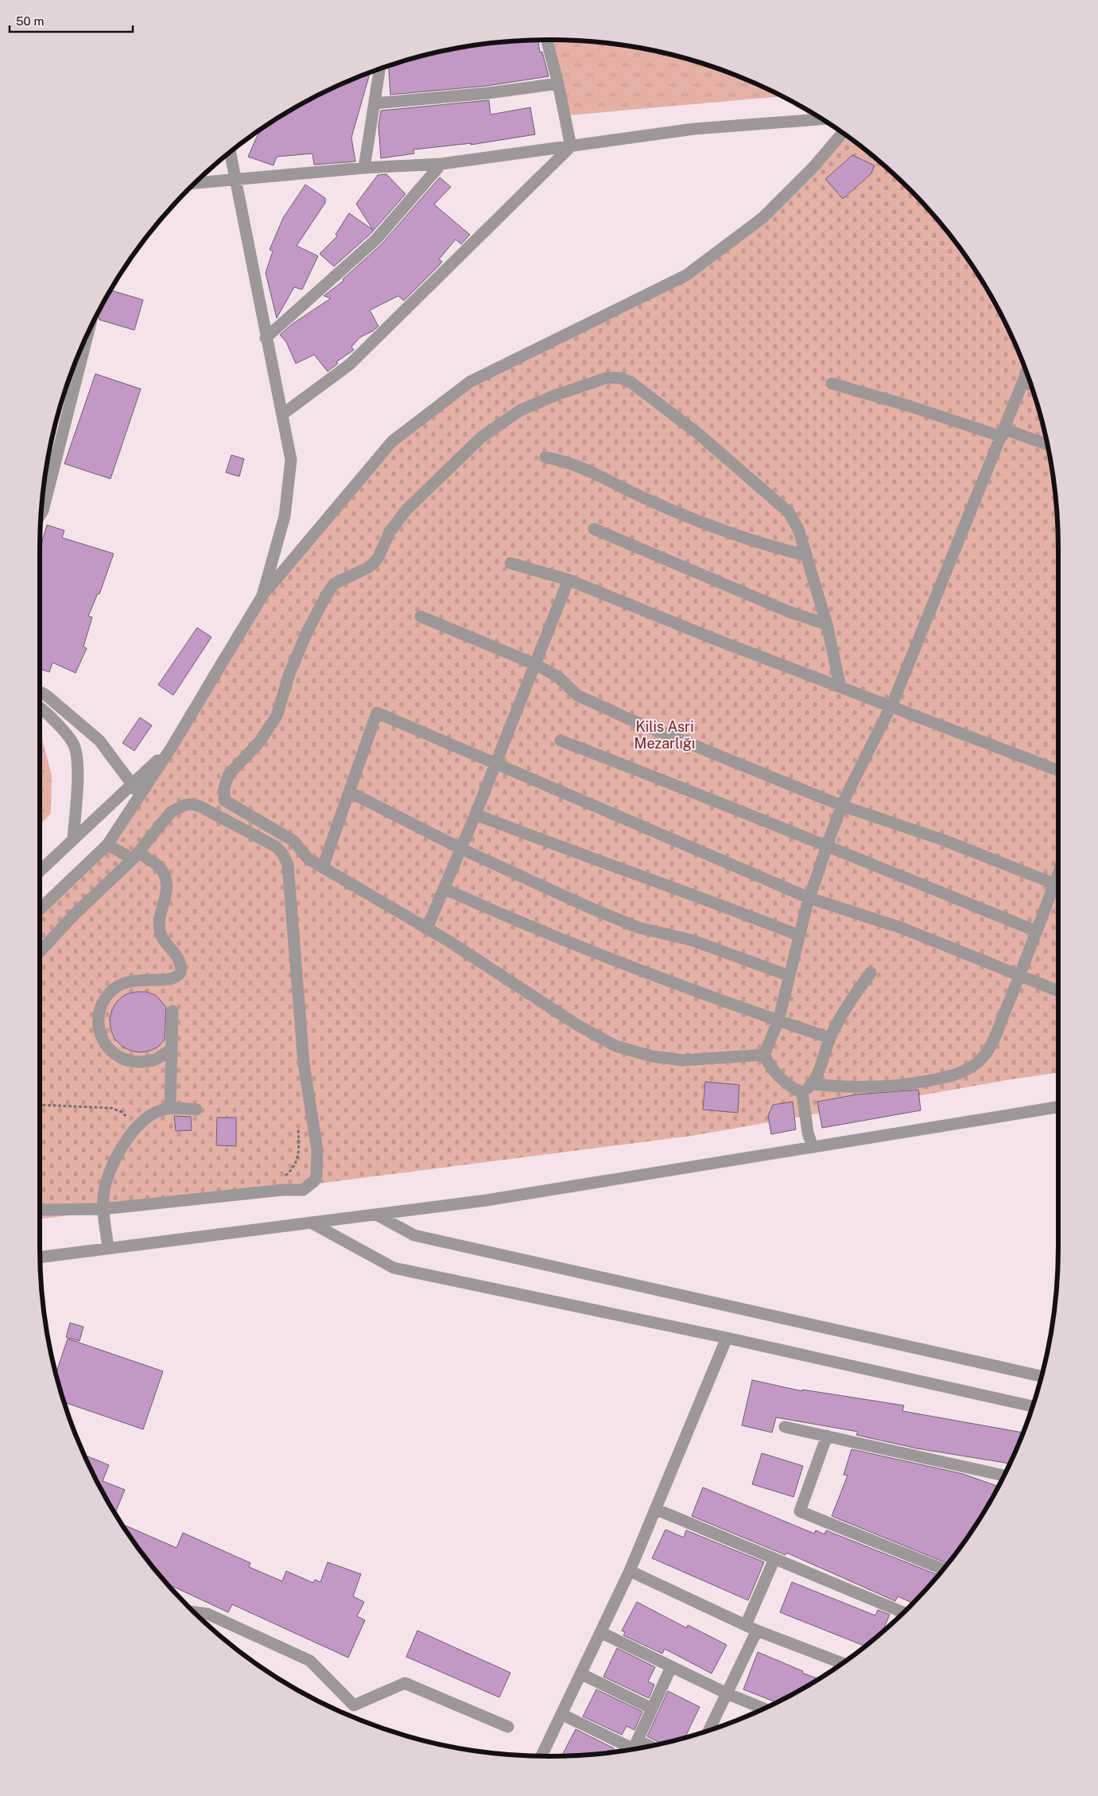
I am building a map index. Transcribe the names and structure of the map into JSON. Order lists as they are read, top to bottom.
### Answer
{
  "parks": ["Kilis Asri Mezarlığı"],
  "scale_bar": "50 m"
}
